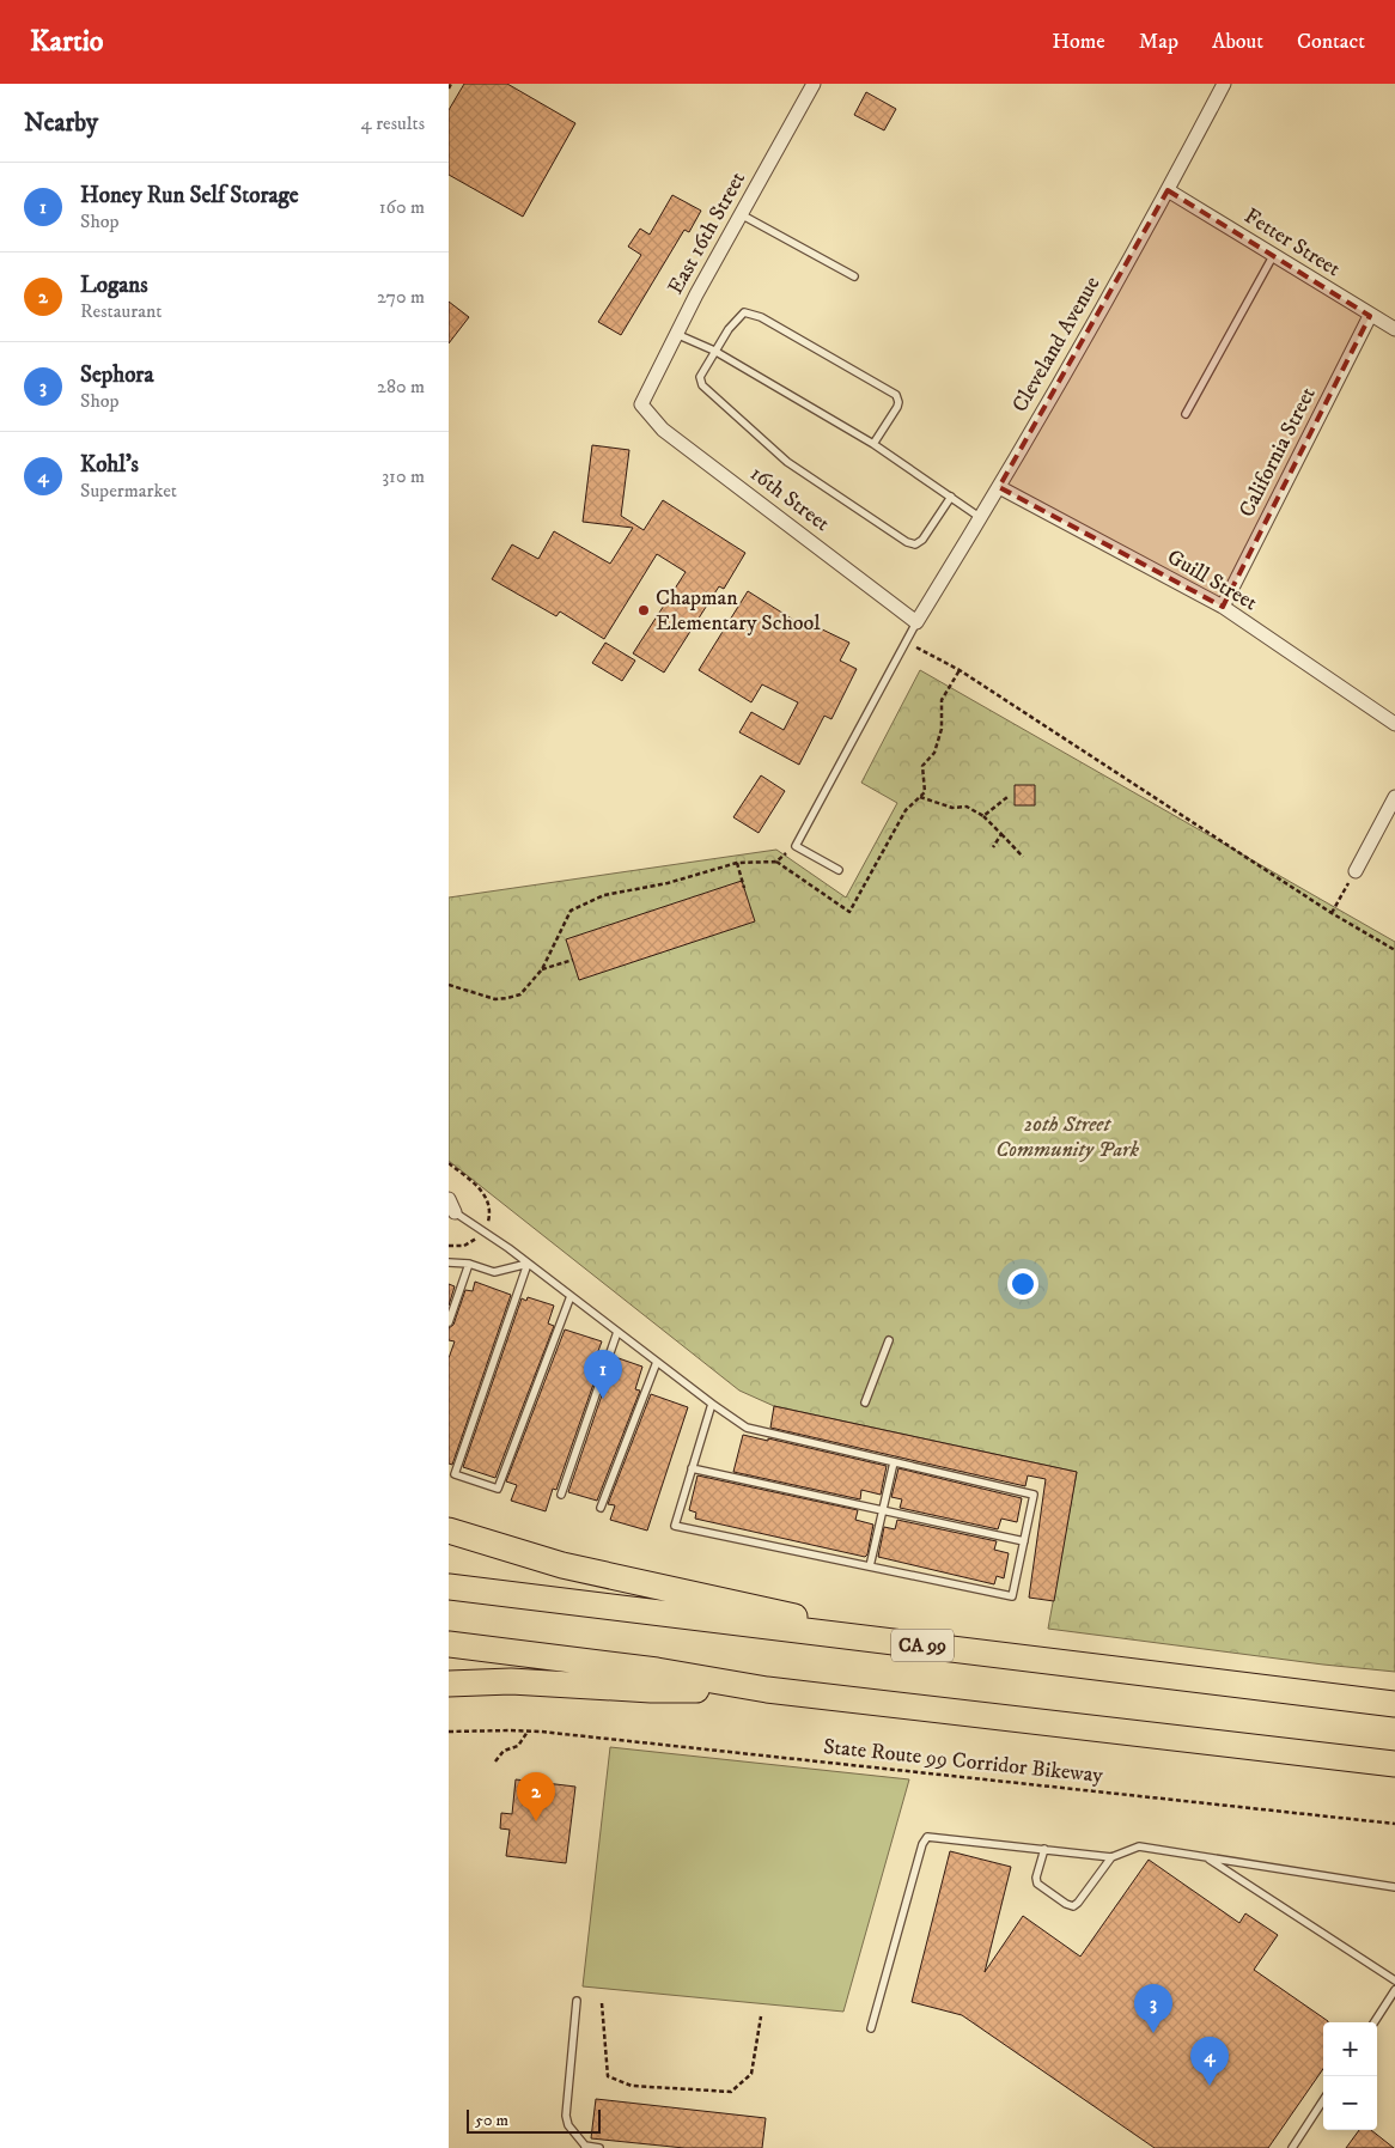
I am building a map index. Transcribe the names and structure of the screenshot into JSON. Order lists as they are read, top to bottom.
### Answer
{
  "streets": {
    "highway": ["CA 99"],
    "street": [
      "East 16th Street",
      "Fetter Street",
      "Cleveland Avenue",
      "California Street",
      "16th Street",
      "Guill Street"
    ],
    "path": ["State Route 99 Corridor Bikeway"]
  },
  "crossings": [
    ["East 16th Street", "16th Street"],
    ["Fetter Street", "Cleveland Avenue"],
    ["Fetter Street", "California Street"],
    ["Cleveland Avenue", "16th Street"],
    ["Cleveland Avenue", "Guill Street"],
    ["California Street", "Guill Street"]
  ],
  "parks": ["20th Street Community Park"],
  "places": ["Chapman Elementary School"],
  "scale_bar": "50 m",
  "page": {
    "header": "Kartio",
    "nav": [
      "Home",
      "Map",
      "About",
      "Contact"
    ],
    "heading": ["Nearby", "4 results"],
    "list": [
      {
        "mark": "1",
        "name": "Honey Run Self Storage",
        "note": "Shop",
        "value": "160 m"
      },
      {
        "mark": "2",
        "name": "Logans",
        "note": "Restaurant",
        "value": "270 m"
      },
      {
        "mark": "3",
        "name": "Sephora",
        "note": "Shop",
        "value": "280 m"
      },
      {
        "mark": "4",
        "name": "Kohl's",
        "note": "Supermarket",
        "value": "310 m"
      }
    ],
    "pins": [
      "1",
      "2",
      "3",
      "4"
    ],
    "map_buttons": ["+", "−"],
    "scale": "50 m"
  }
}
